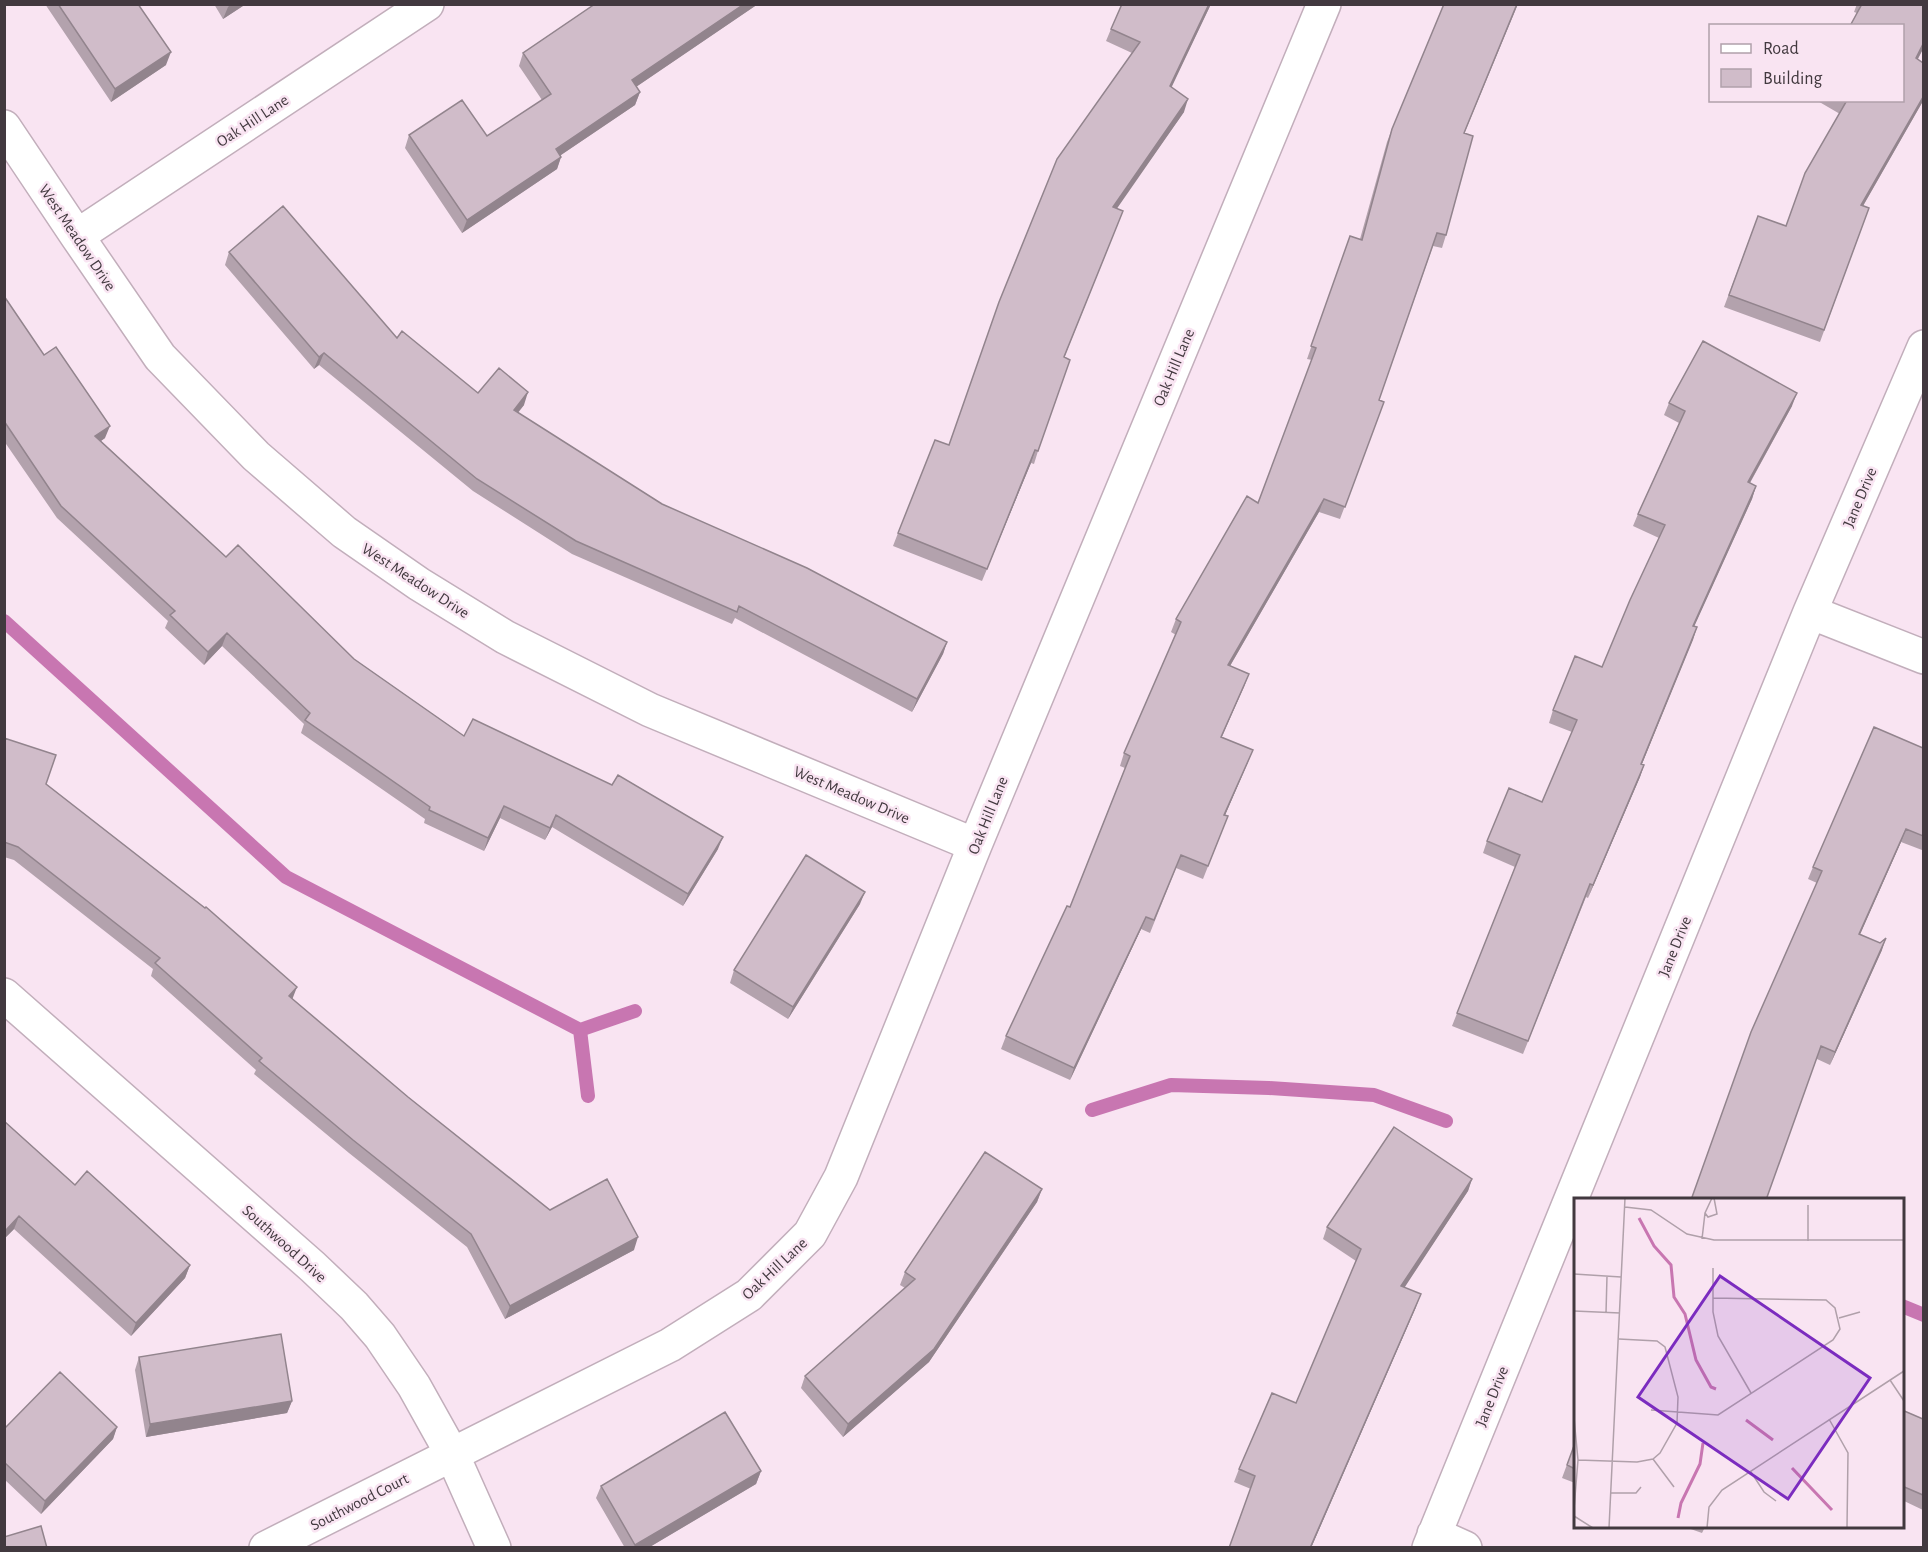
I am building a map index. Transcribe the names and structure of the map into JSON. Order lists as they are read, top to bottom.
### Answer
{
  "streets": {
    "street": [
      "Oak Hill Lane",
      "West Meadow Drive",
      "Jane Drive",
      "Southwood Drive",
      "Southwood Court"
    ]
  },
  "crossings": [
    ["Oak Hill Lane", "West Meadow Drive"],
    ["Oak Hill Lane", "Southwood Drive"],
    ["Oak Hill Lane", "Southwood Court"],
    ["Southwood Drive", "Southwood Court"]
  ],
  "legend": ["Road", "Building"]
}
